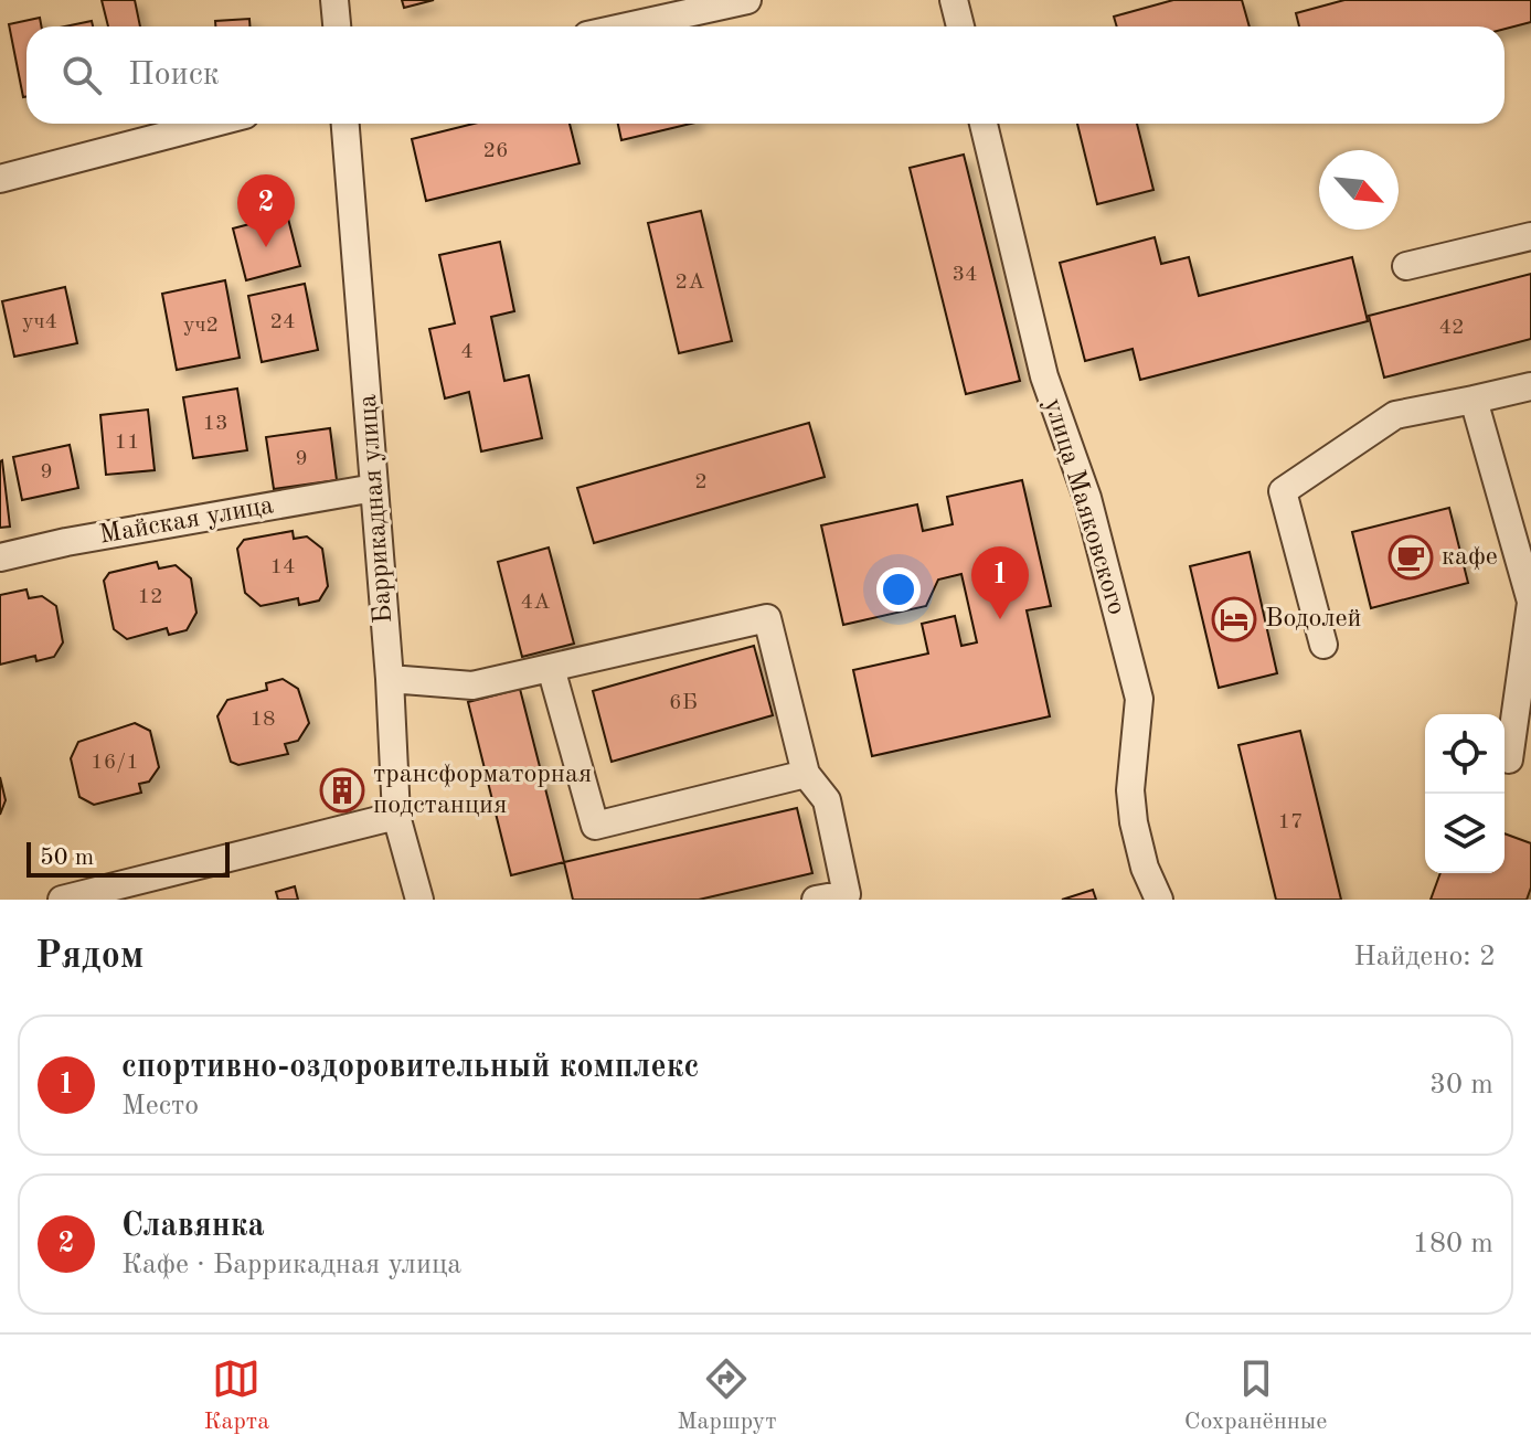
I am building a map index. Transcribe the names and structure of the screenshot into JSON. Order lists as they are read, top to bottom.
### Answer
{
  "streets": {
    "street": ["улица Маяковского", "Баррикадная улица", "Майская улица"]
  },
  "crossings": [
    ["Баррикадная улица", "Майская улица"]
  ],
  "places": {
    "cafe": ["кафе"],
    "hotel": ["Водолей"],
    "building": ["трансформаторная подстанция"]
  },
  "house_numbers": [
    "26",
    "34",
    "2А",
    "уч4",
    "24",
    "уч2",
    "42",
    "4",
    "13",
    "11",
    "9",
    "9",
    "2",
    "14",
    "12",
    "4А",
    "6Б",
    "18",
    "16/1",
    "17"
  ],
  "scale_bar": "50 m",
  "north": "bottom right",
  "page": {
    "search": "Поиск",
    "pins": ["2", "1"],
    "scale": "50 m",
    "heading": ["Рядом", "Найдено: 2"],
    "list": [
      {
        "mark": "1",
        "name": "спортивно-оздоровительный комплекс",
        "note": "Место",
        "value": "30 m"
      },
      {
        "mark": "2",
        "name": "Славянка",
        "note": "Кафе · Баррикадная улица",
        "value": "180 m"
      }
    ],
    "nav": ["Карта", "Маршрут", "Сохранённые"]
  }
}
